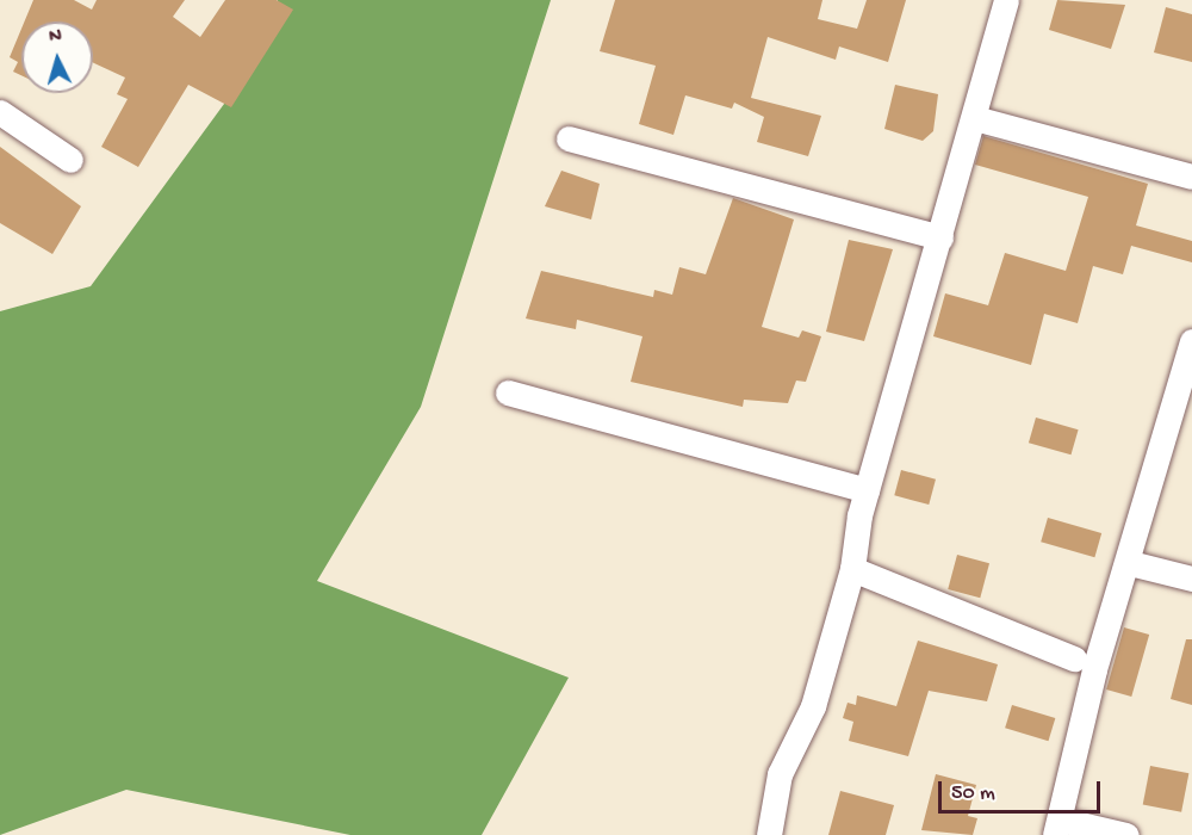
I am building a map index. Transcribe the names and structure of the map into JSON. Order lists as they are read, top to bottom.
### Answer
{
  "scale_bar": "50 m",
  "north": "top"
}
